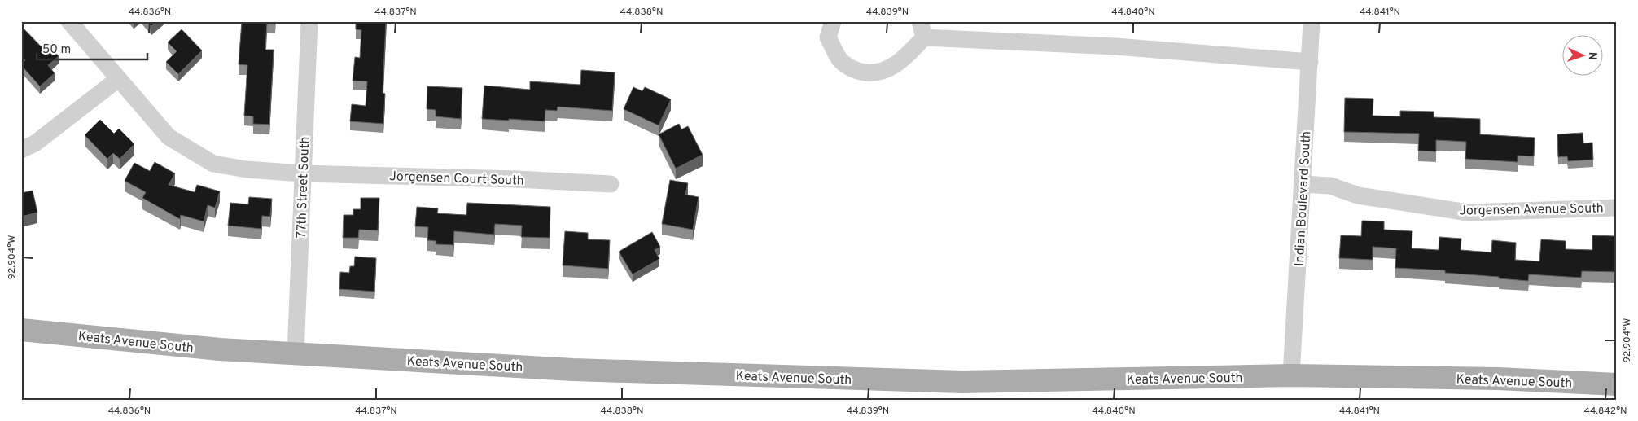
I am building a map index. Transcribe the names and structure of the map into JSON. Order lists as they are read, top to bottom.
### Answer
{
  "streets": {
    "main road": ["Keats Avenue South"],
    "street": [
      "Jorgensen Court South",
      "77th Street South",
      "Indian Boulevard South",
      "Jorgensen Avenue South"
    ]
  },
  "crossings": [
    ["Jorgensen Court South", "77th Street South"],
    ["77th Street South", "Keats Avenue South"],
    ["Indian Boulevard South", "Jorgensen Avenue South"],
    ["Indian Boulevard South", "Keats Avenue South"]
  ],
  "scale_bar": "50 m",
  "north": "right",
  "coordinates": [
    "44.836°N",
    "44.837°N",
    "44.838°N",
    "44.839°N",
    "44.840°N",
    "44.841°N",
    "92.904°W",
    "44.842°N"
  ]
}
